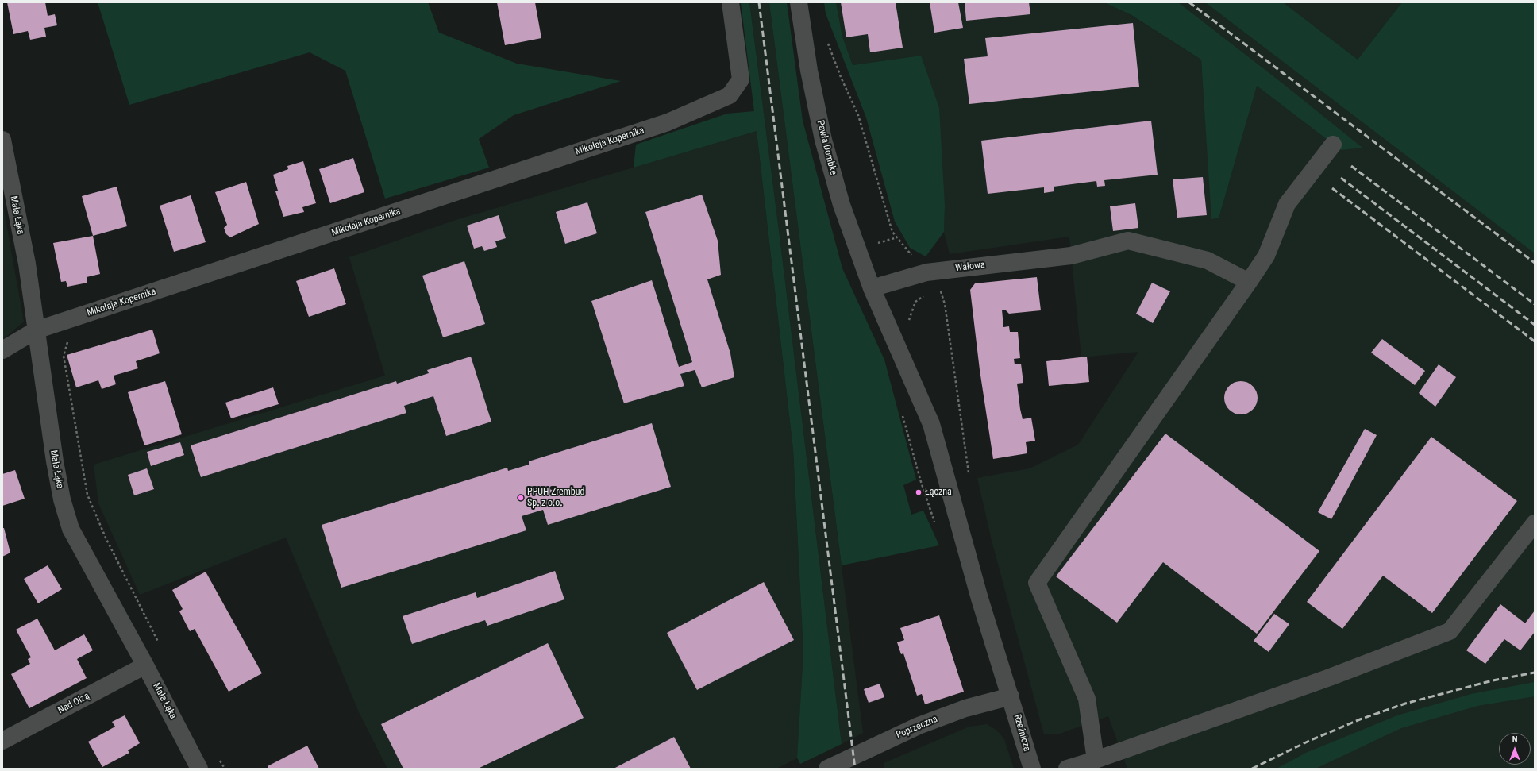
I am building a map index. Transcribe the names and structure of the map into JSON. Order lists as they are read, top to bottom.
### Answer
{
  "streets": {
    "street": [
      "Mikołaja Kopernika",
      "Pawła Dombke",
      "Mała Łąka",
      "Wałowa",
      "Nad Olzą",
      "Poprzeczna",
      "Rzeźnicza"
    ]
  },
  "crossings": [
    ["Mikołaja Kopernika", "Mała Łąka"],
    ["Pawła Dombke", "Wałowa"],
    ["Mała Łąka", "Nad Olzą"],
    ["Poprzeczna", "Rzeźnicza"]
  ],
  "places": ["Łączna", "PPUH Zrembud Sp. z o.o."],
  "north": "top"
}
